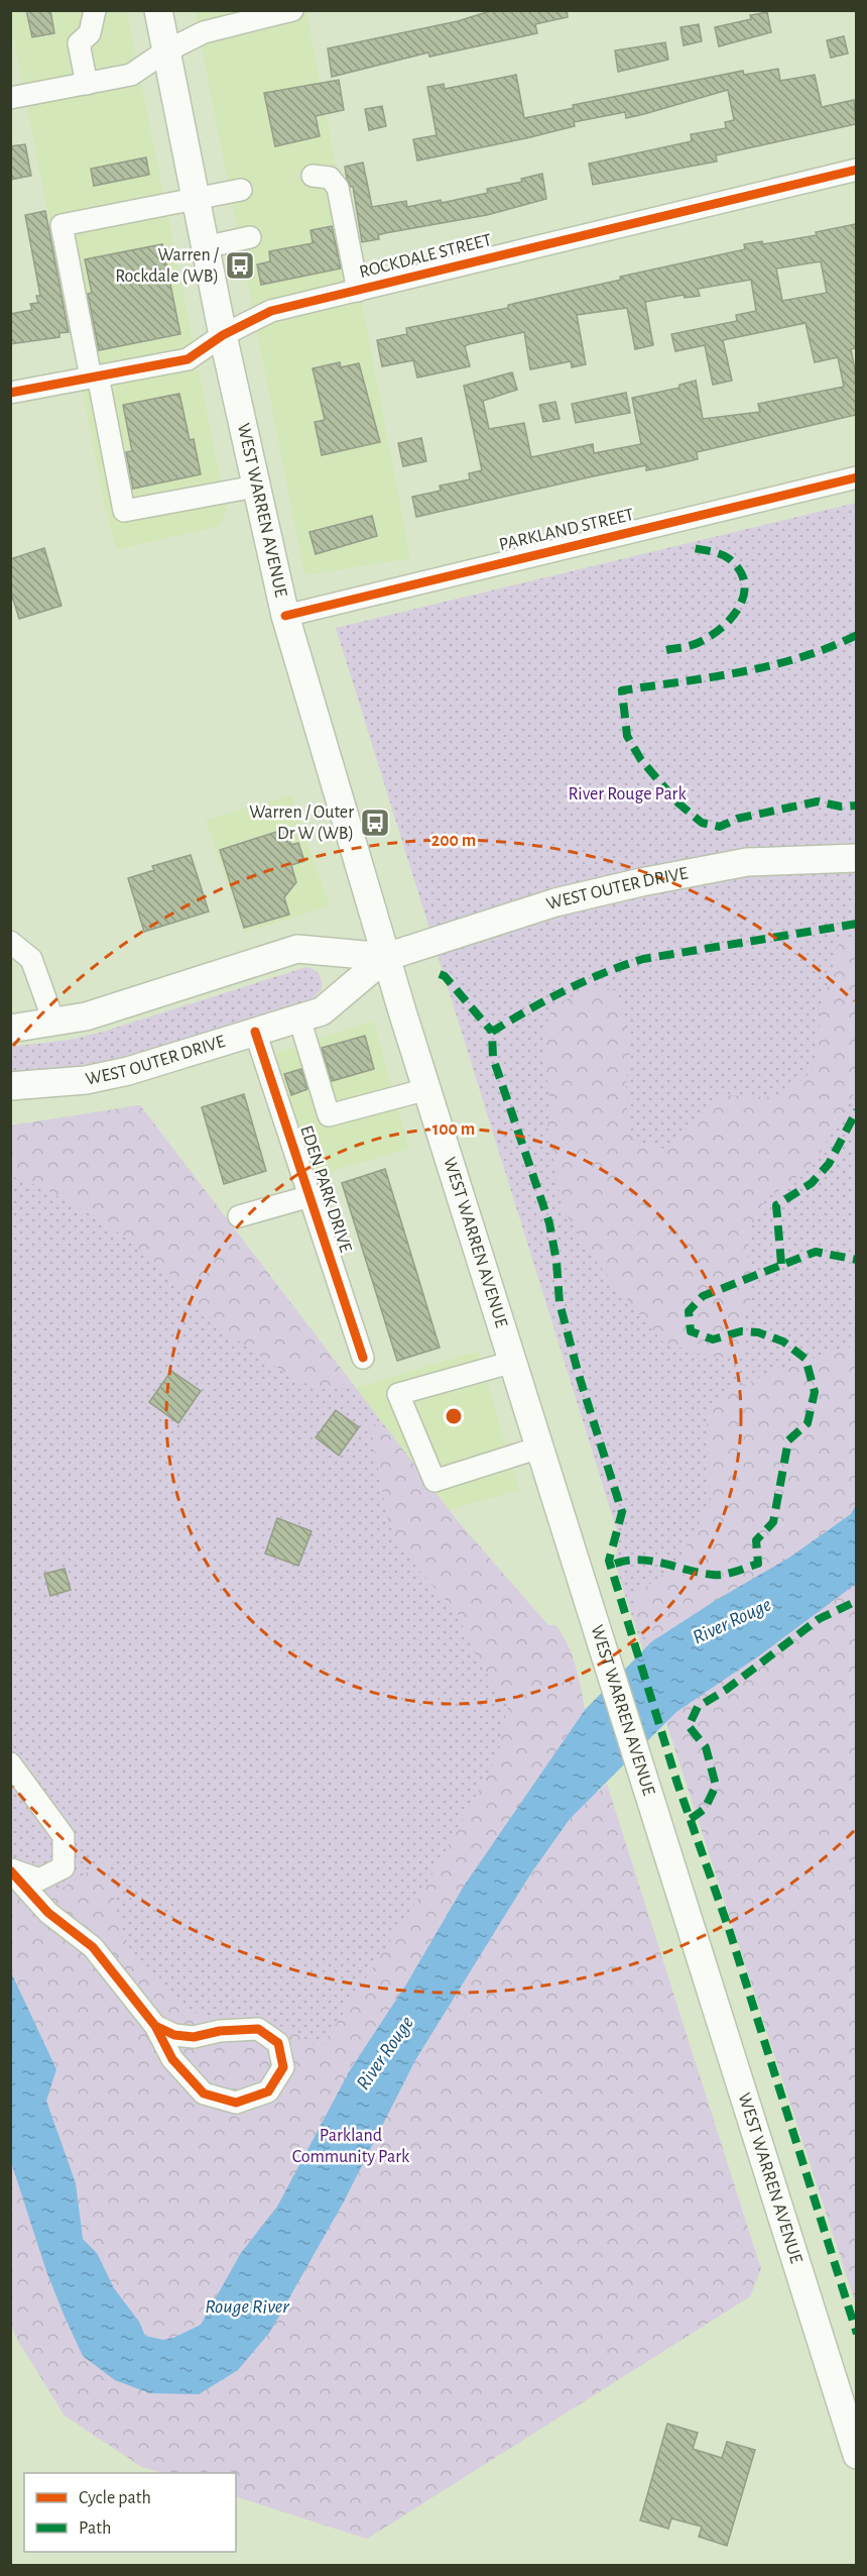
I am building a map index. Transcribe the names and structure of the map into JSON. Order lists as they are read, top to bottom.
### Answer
{
  "streets": {
    "main road": ["WEST WARREN AVENUE", "WEST OUTER DRIVE"],
    "street": ["ROCKDALE STREET", "PARKLAND STREET", "EDEN PARK DRIVE"]
  },
  "crossings": [
    ["ROCKDALE STREET", "WEST WARREN AVENUE"],
    ["WEST WARREN AVENUE", "PARKLAND STREET"],
    ["WEST WARREN AVENUE", "WEST OUTER DRIVE"],
    ["WEST OUTER DRIVE", "EDEN PARK DRIVE"]
  ],
  "water": ["River Rouge", "Rouge River"],
  "parks": ["River Rouge Park", "Parkland Community Park"],
  "places": {
    "bus stop": ["Warren / Rockdale (WB)", "Warren / Outer Dr W (WB)"]
  },
  "legend": ["Cycle path", "Path"],
  "rings": ["200 m", "100 m"]
}
